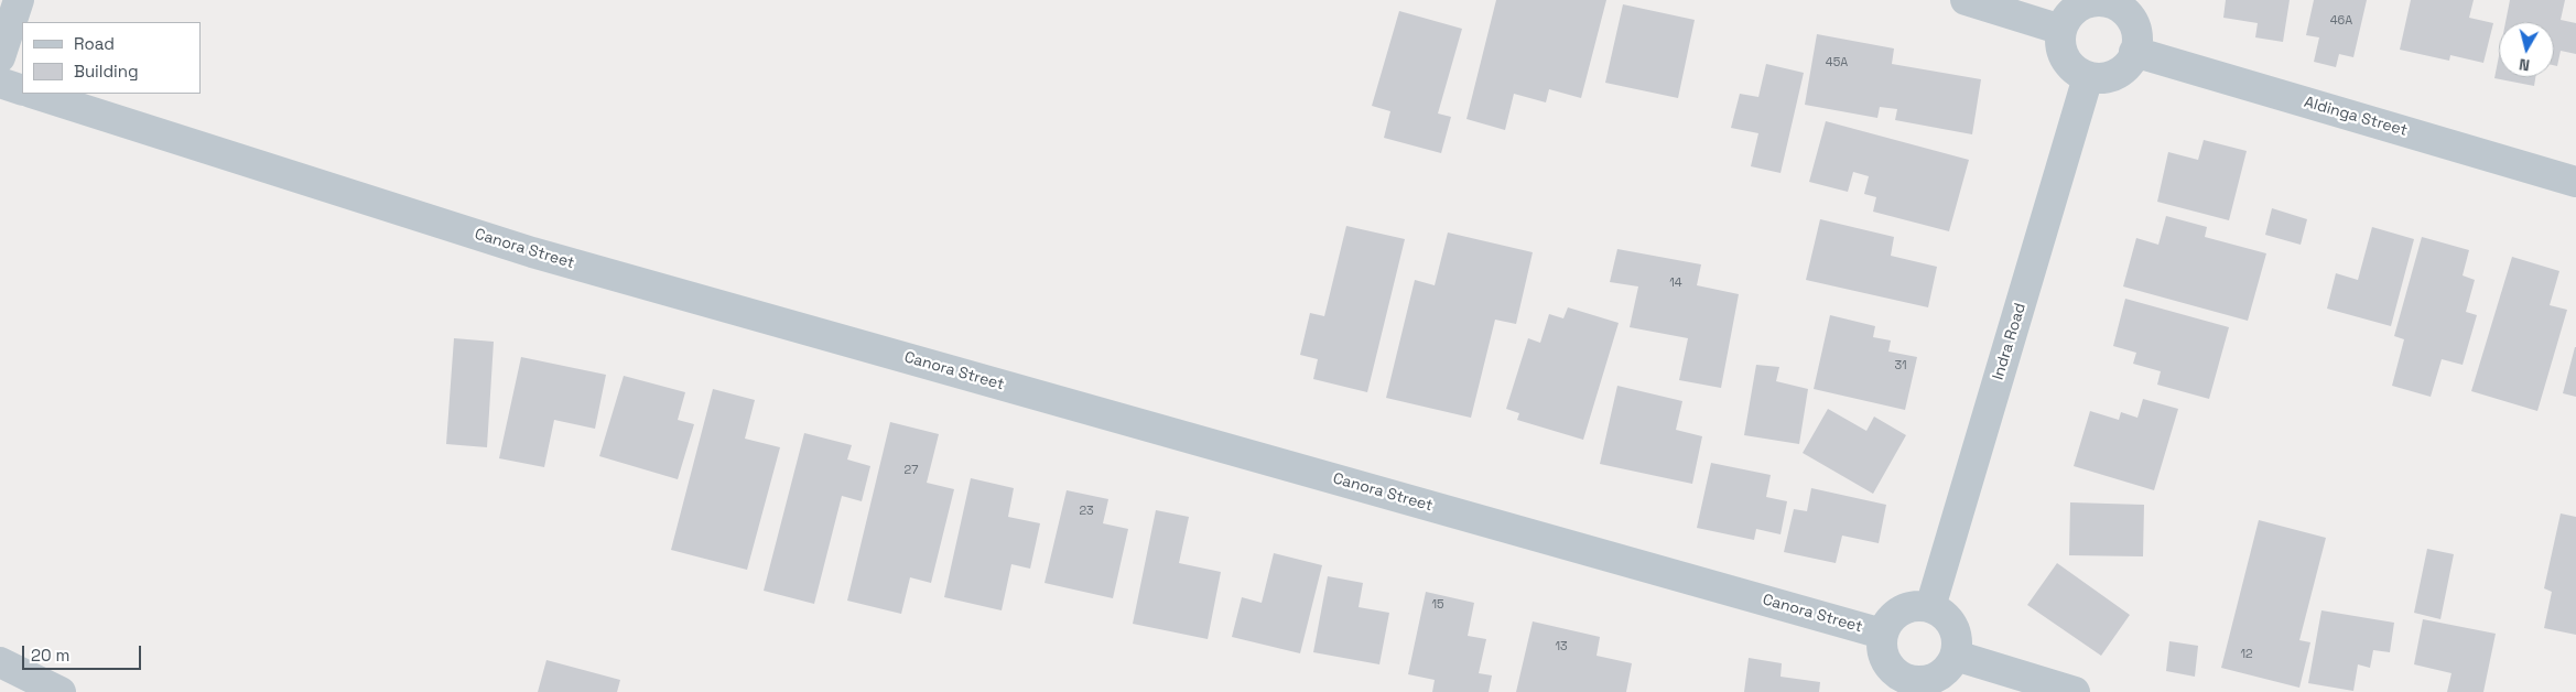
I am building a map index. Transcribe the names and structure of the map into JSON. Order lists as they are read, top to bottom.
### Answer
{
  "streets": {
    "street": ["Aldinga Street", "Canora Street", "Indra Road"]
  },
  "crossings": [
    ["Aldinga Street", "Indra Road"],
    ["Canora Street", "Indra Road"]
  ],
  "house_numbers": [
    "46A",
    "45A",
    "14",
    "31",
    "27",
    "23",
    "15",
    "13",
    "12"
  ],
  "legend": ["Road", "Building"],
  "scale_bar": "20 m",
  "north": "bottom"
}
